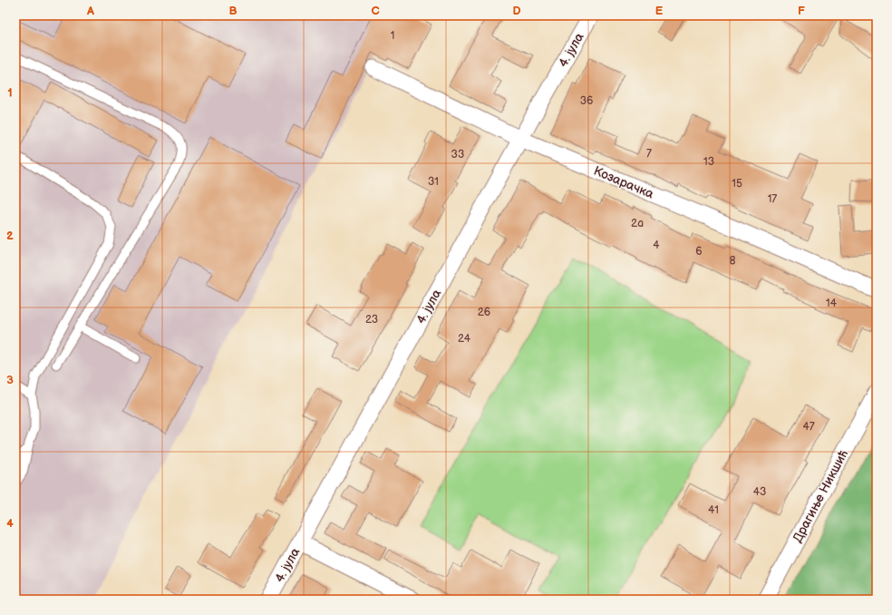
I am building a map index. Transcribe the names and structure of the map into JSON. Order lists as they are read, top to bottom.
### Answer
{
  "streets": {
    "street": ["4. јула", "Козарачка", "Драгиње Никшић"]
  },
  "crossings": [
    ["4. јула", "Козарачка"]
  ],
  "house_numbers": [
    "1",
    "36",
    "7",
    "33",
    "13",
    "31",
    "15",
    "17",
    "2a",
    "4",
    "6",
    "8",
    "14",
    "26",
    "23",
    "24",
    "47",
    "43",
    "41"
  ],
  "grid": {
    "columns": [
      "A",
      "B",
      "C",
      "D",
      "E",
      "F"
    ],
    "rows": [
      "1",
      "2",
      "3",
      "4"
    ]
  }
}
